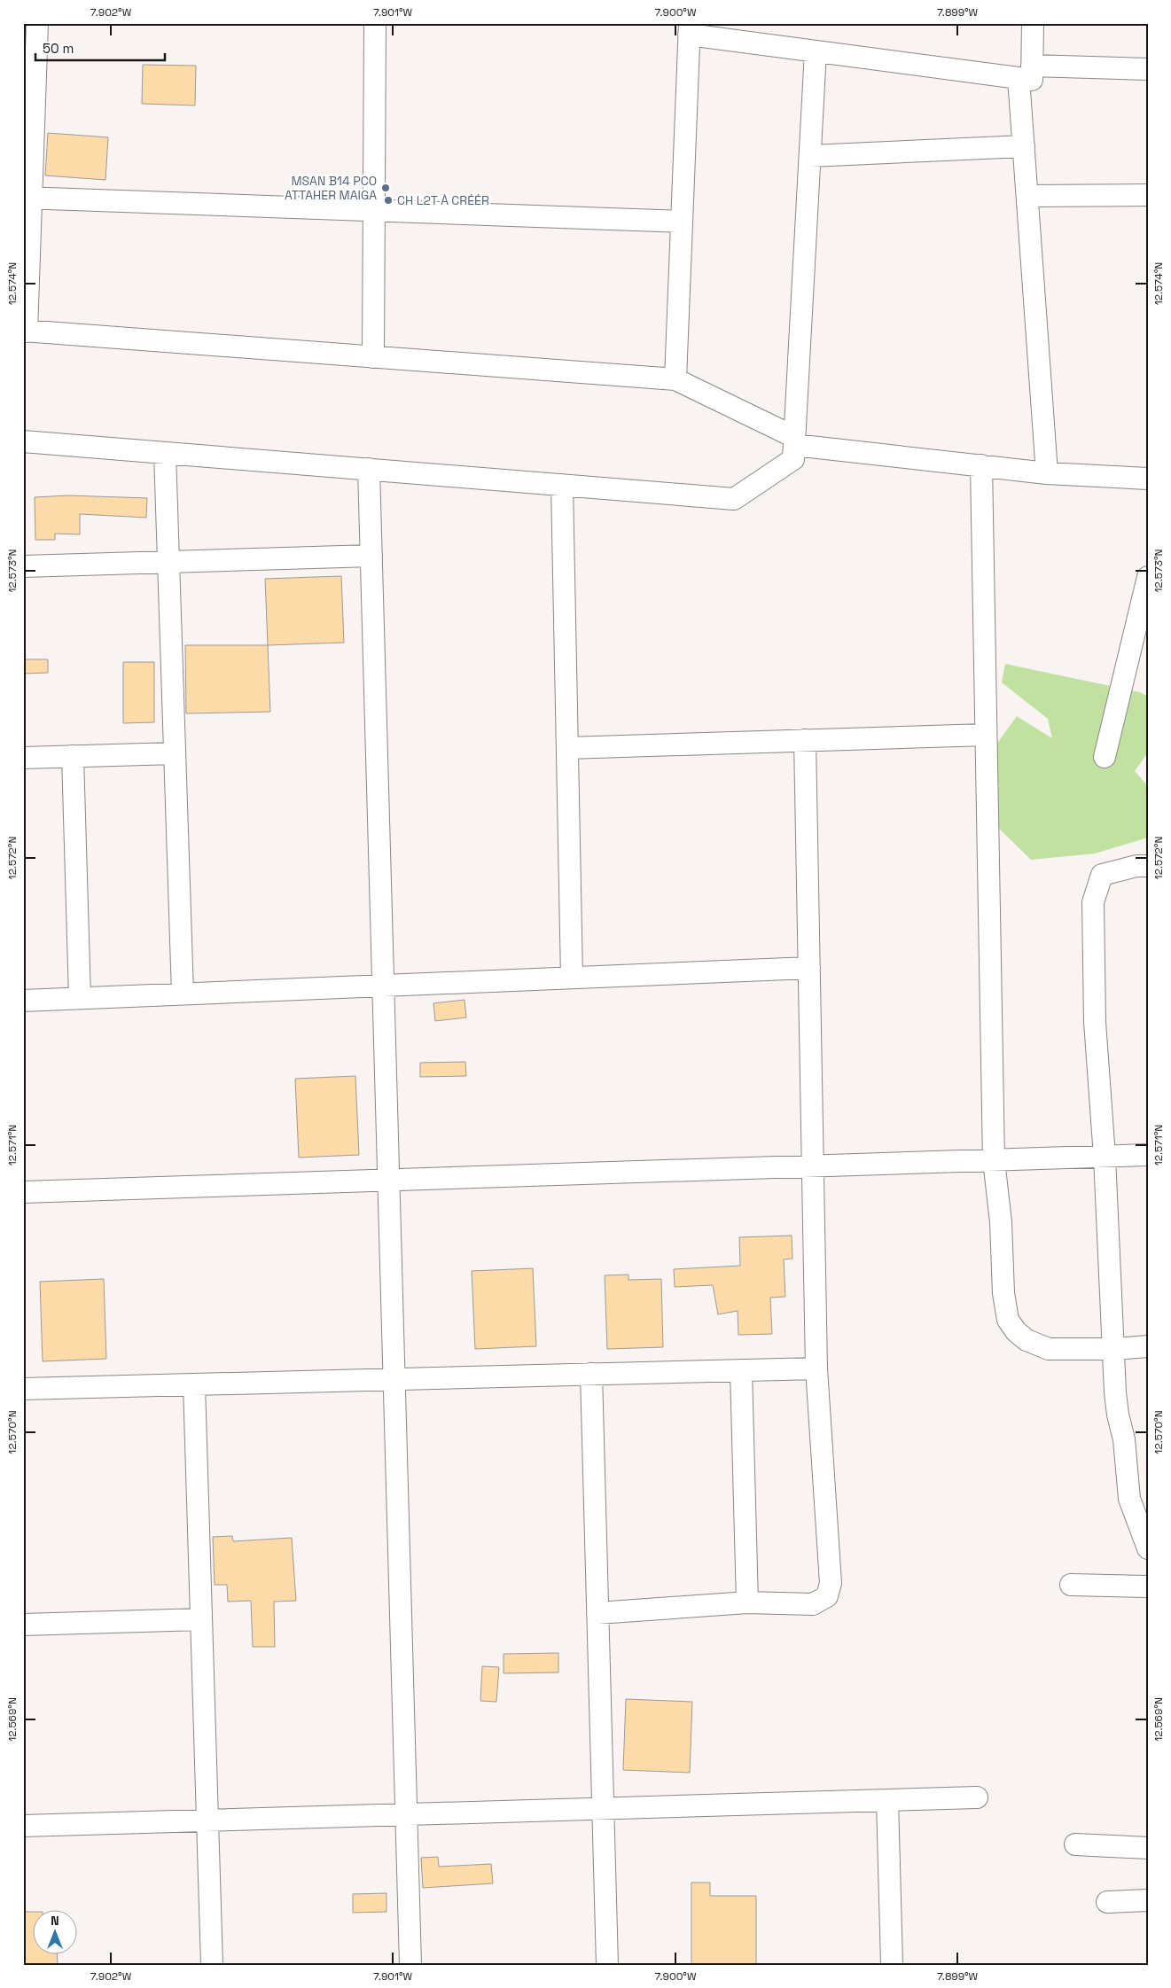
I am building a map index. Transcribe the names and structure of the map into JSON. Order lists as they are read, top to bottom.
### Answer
{
  "places": ["MSAN B14 PCO ATTAHER MAIGA", "CH L2T À CRÉÉR"],
  "scale_bar": "50 m",
  "north": "top",
  "coordinates": [
    "7.902°W",
    "7.901°W",
    "7.900°W",
    "7.899°W",
    "12.574°N",
    "12.573°N",
    "12.572°N",
    "12.571°N",
    "12.570°N",
    "12.569°N"
  ]
}
